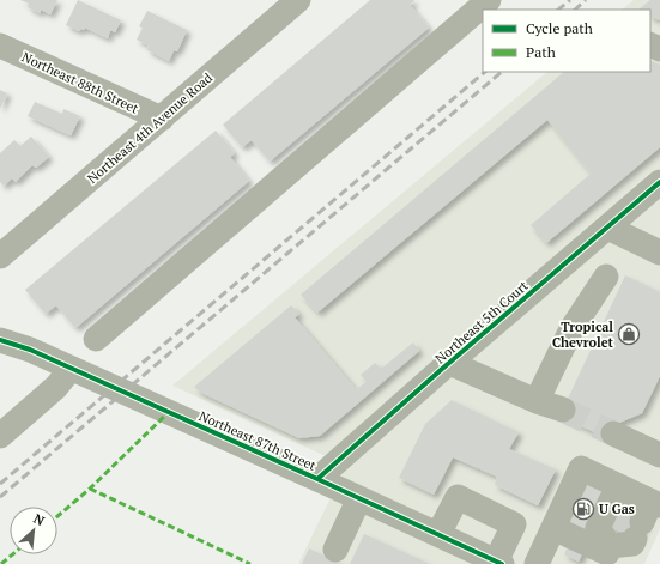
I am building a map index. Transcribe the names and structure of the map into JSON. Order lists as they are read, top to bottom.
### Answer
{
  "streets": {
    "street": [
      "Northeast 88th Street",
      "Northeast 4th Avenue Road",
      "Northeast 5th Court",
      "Northeast 87th Street"
    ]
  },
  "crossings": [
    ["Northeast 88th Street", "Northeast 4th Avenue Road"],
    ["Northeast 5th Court", "Northeast 87th Street"]
  ],
  "places": {
    "shop": ["Tropical Chevrolet"],
    "fuel station": ["U Gas"]
  },
  "legend": ["Cycle path", "Path"],
  "north": "top right"
}
